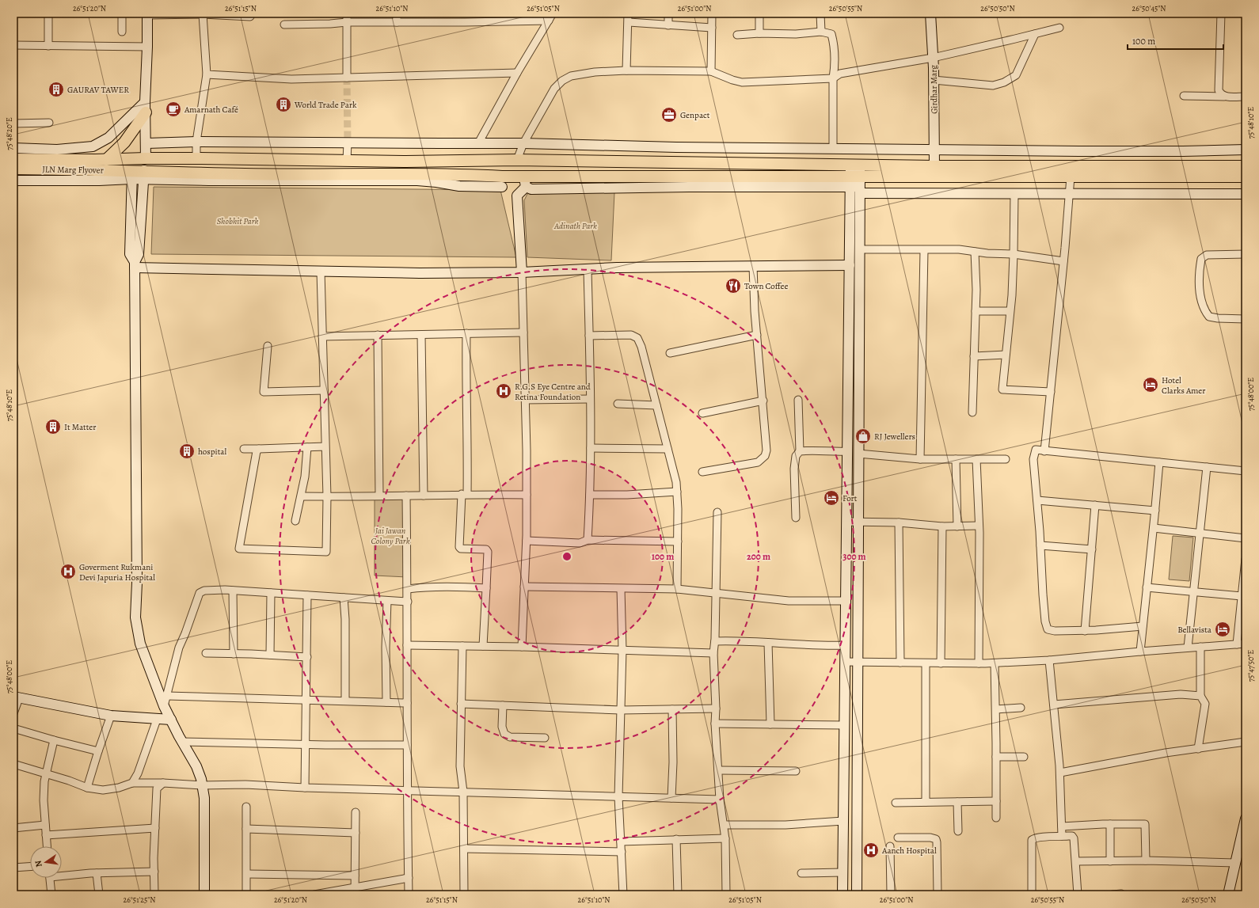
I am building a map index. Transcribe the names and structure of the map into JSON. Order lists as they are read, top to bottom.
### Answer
{
  "streets": {
    "main road": ["JLN Marg Flyover"],
    "street": ["Girdhar Marg"]
  },
  "crossings": [
    ["Girdhar Marg", "JLN Marg Flyover"]
  ],
  "parks": ["Shobhit Park", "Adinath Park", "Jai Jawan Colony Park"],
  "places": {
    "building": [
      "GAURAV TAWER",
      "World Trade Park",
      "It Matter",
      "hospital"
    ],
    "cafe": ["Amarnath Café"],
    "office": ["Genpact"],
    "restaurant": ["Town Coffee"],
    "hotel": ["Hotel Clarks Amer", "Fort", "Bellavista"],
    "hospital": ["R.G.S Eye Centre and Retina Foundation", "Goverment Rukmani Devi Japuria Hospital", "Aanch Hospital"],
    "shop": ["RJ Jewellers"]
  },
  "scale_bar": "100 m",
  "north": "left",
  "coordinates": [
    "26°51'20\"N",
    "26°51'15\"N",
    "26°51'10\"N",
    "26°51'05\"N",
    "26°51'00\"N",
    "26°50'55\"N",
    "26°50'50\"N",
    "26°50'45\"N",
    "75°48'10\"E",
    "75°48'20\"E",
    "75°48'00\"E",
    "75°47'50\"E",
    "26°51'25\"N"
  ],
  "rings": ["100 m", "200 m", "300 m"]
}
